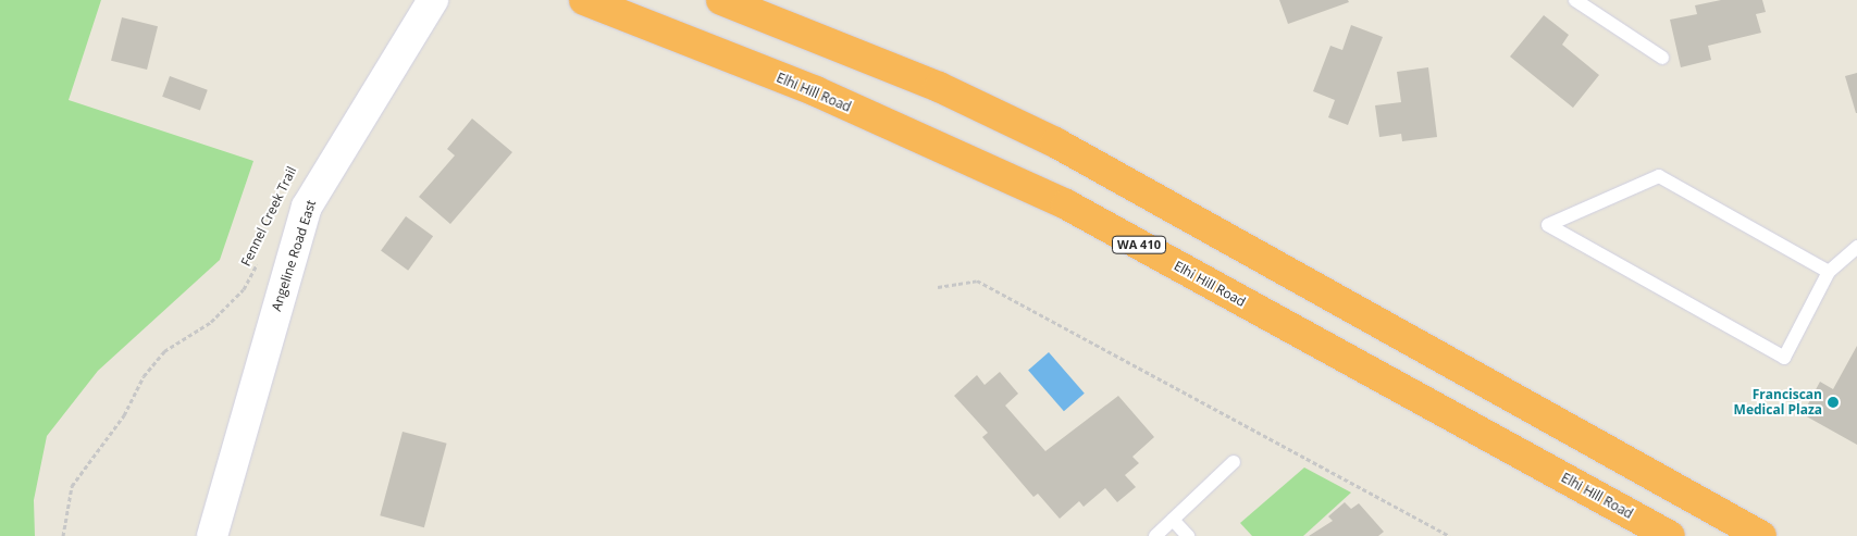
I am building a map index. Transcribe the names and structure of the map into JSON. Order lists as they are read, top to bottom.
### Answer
{
  "streets": {
    "highway": ["Elhi Hill Road", "WA 410"],
    "street": ["Angeline Road East"],
    "path": ["Fennel Creek Trail"]
  },
  "places": ["Franciscan Medical Plaza"]
}
